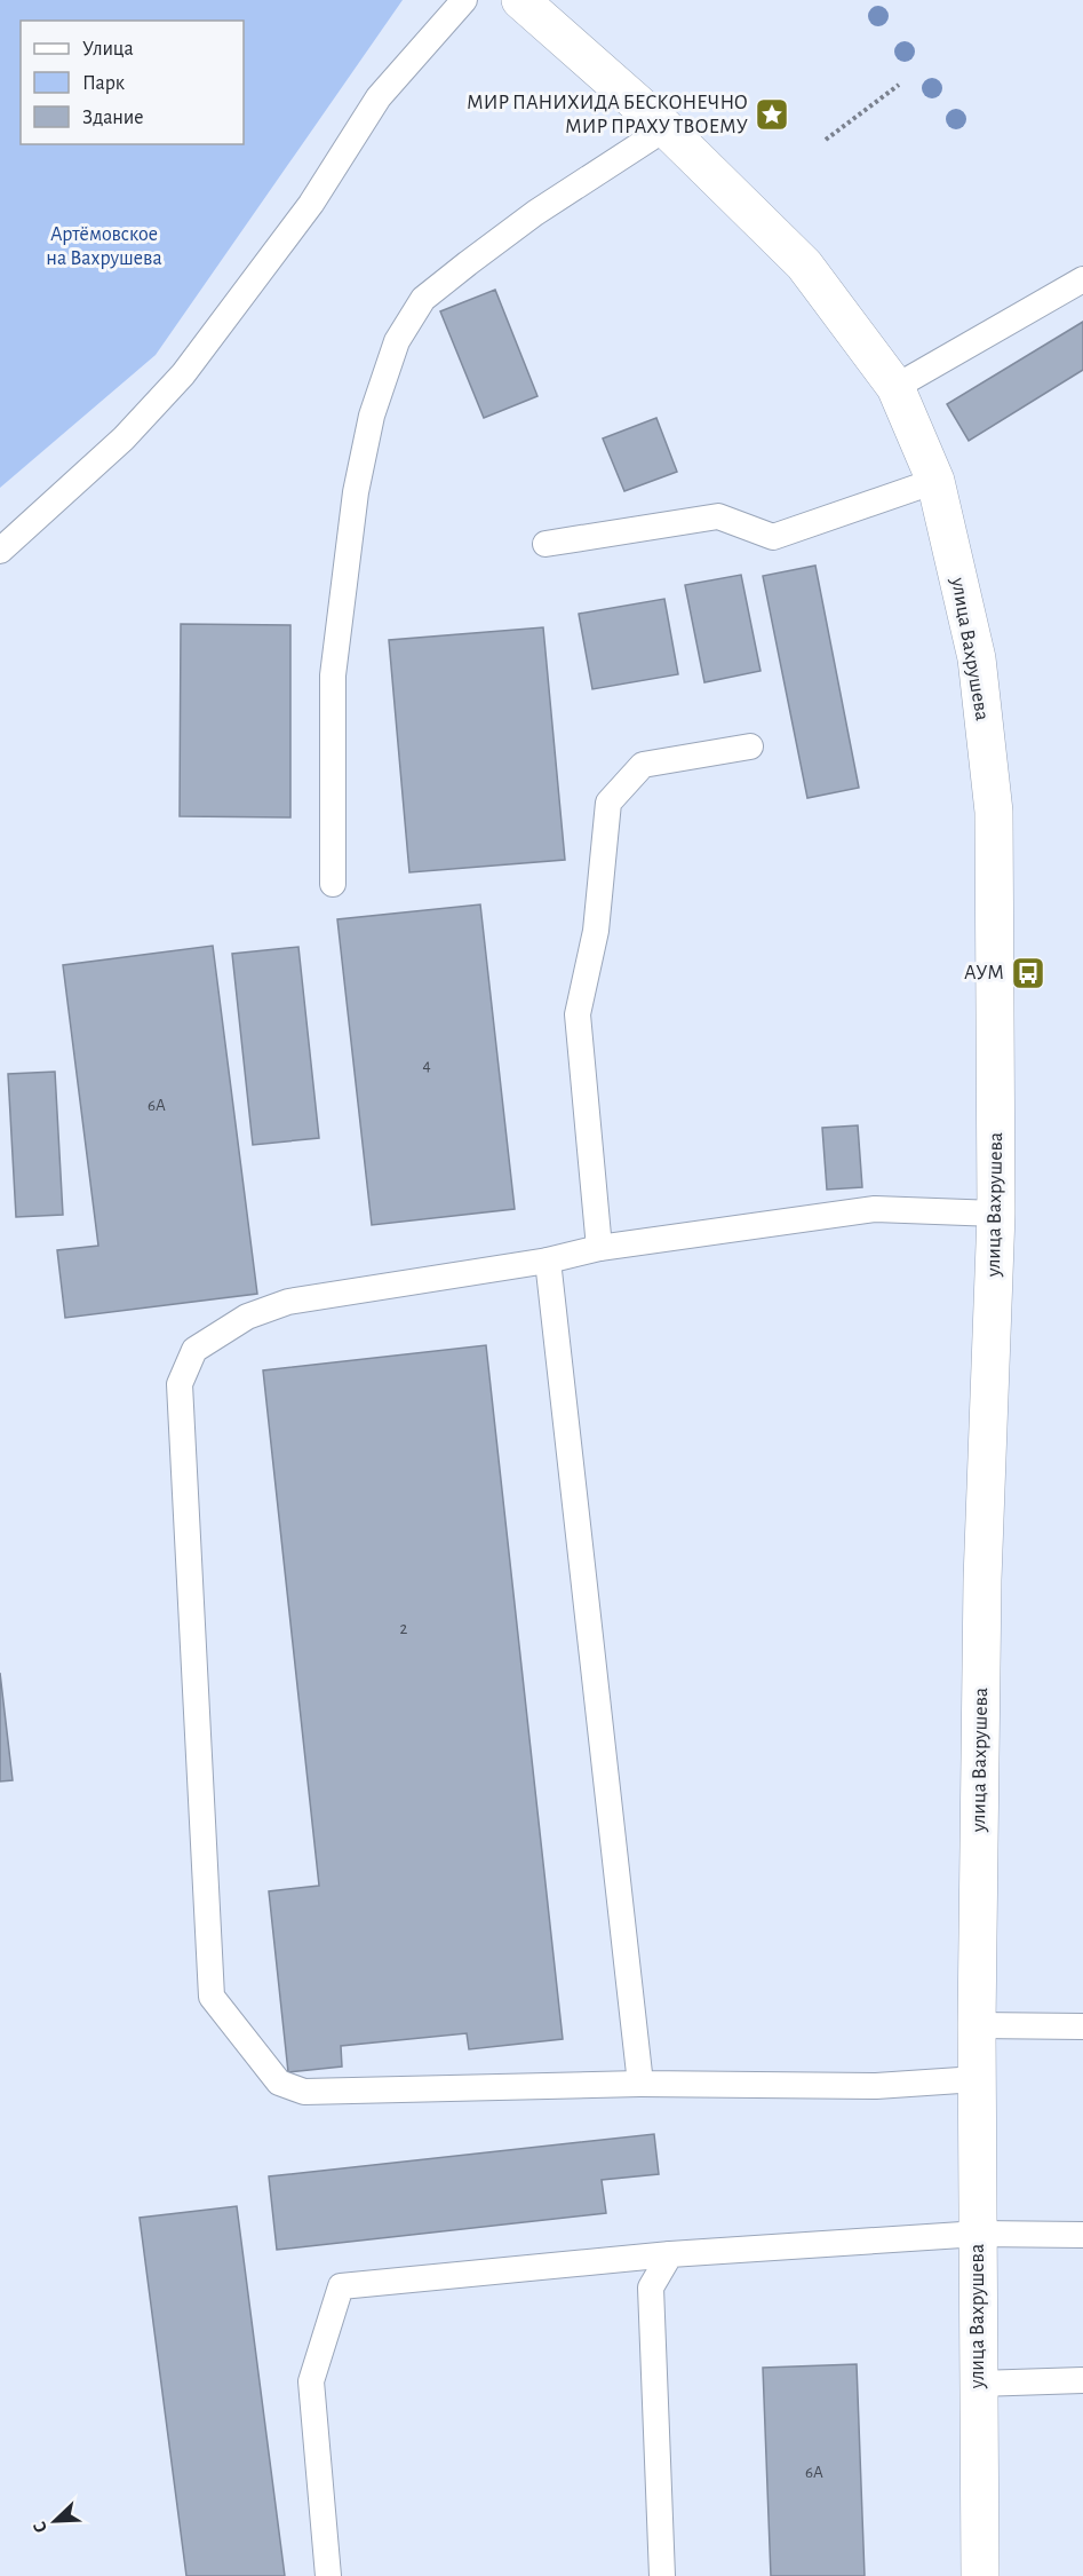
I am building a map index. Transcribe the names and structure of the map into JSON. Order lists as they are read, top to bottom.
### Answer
{
  "streets": {
    "main road": ["улица Вахрушева"]
  },
  "parks": ["Артёмовское на Вахрушева"],
  "places": {
    "place": ["МИР ПАНИХИДА БЕСКОНЕЧНО МИР ПРАХУ ТВОЕМУ"],
    "bus stop": ["АУМ"]
  },
  "house_numbers": [
    "4",
    "6А",
    "2",
    "6А"
  ],
  "legend": ["Улица", "Парк", "Здание"],
  "north": "bottom left"
}
